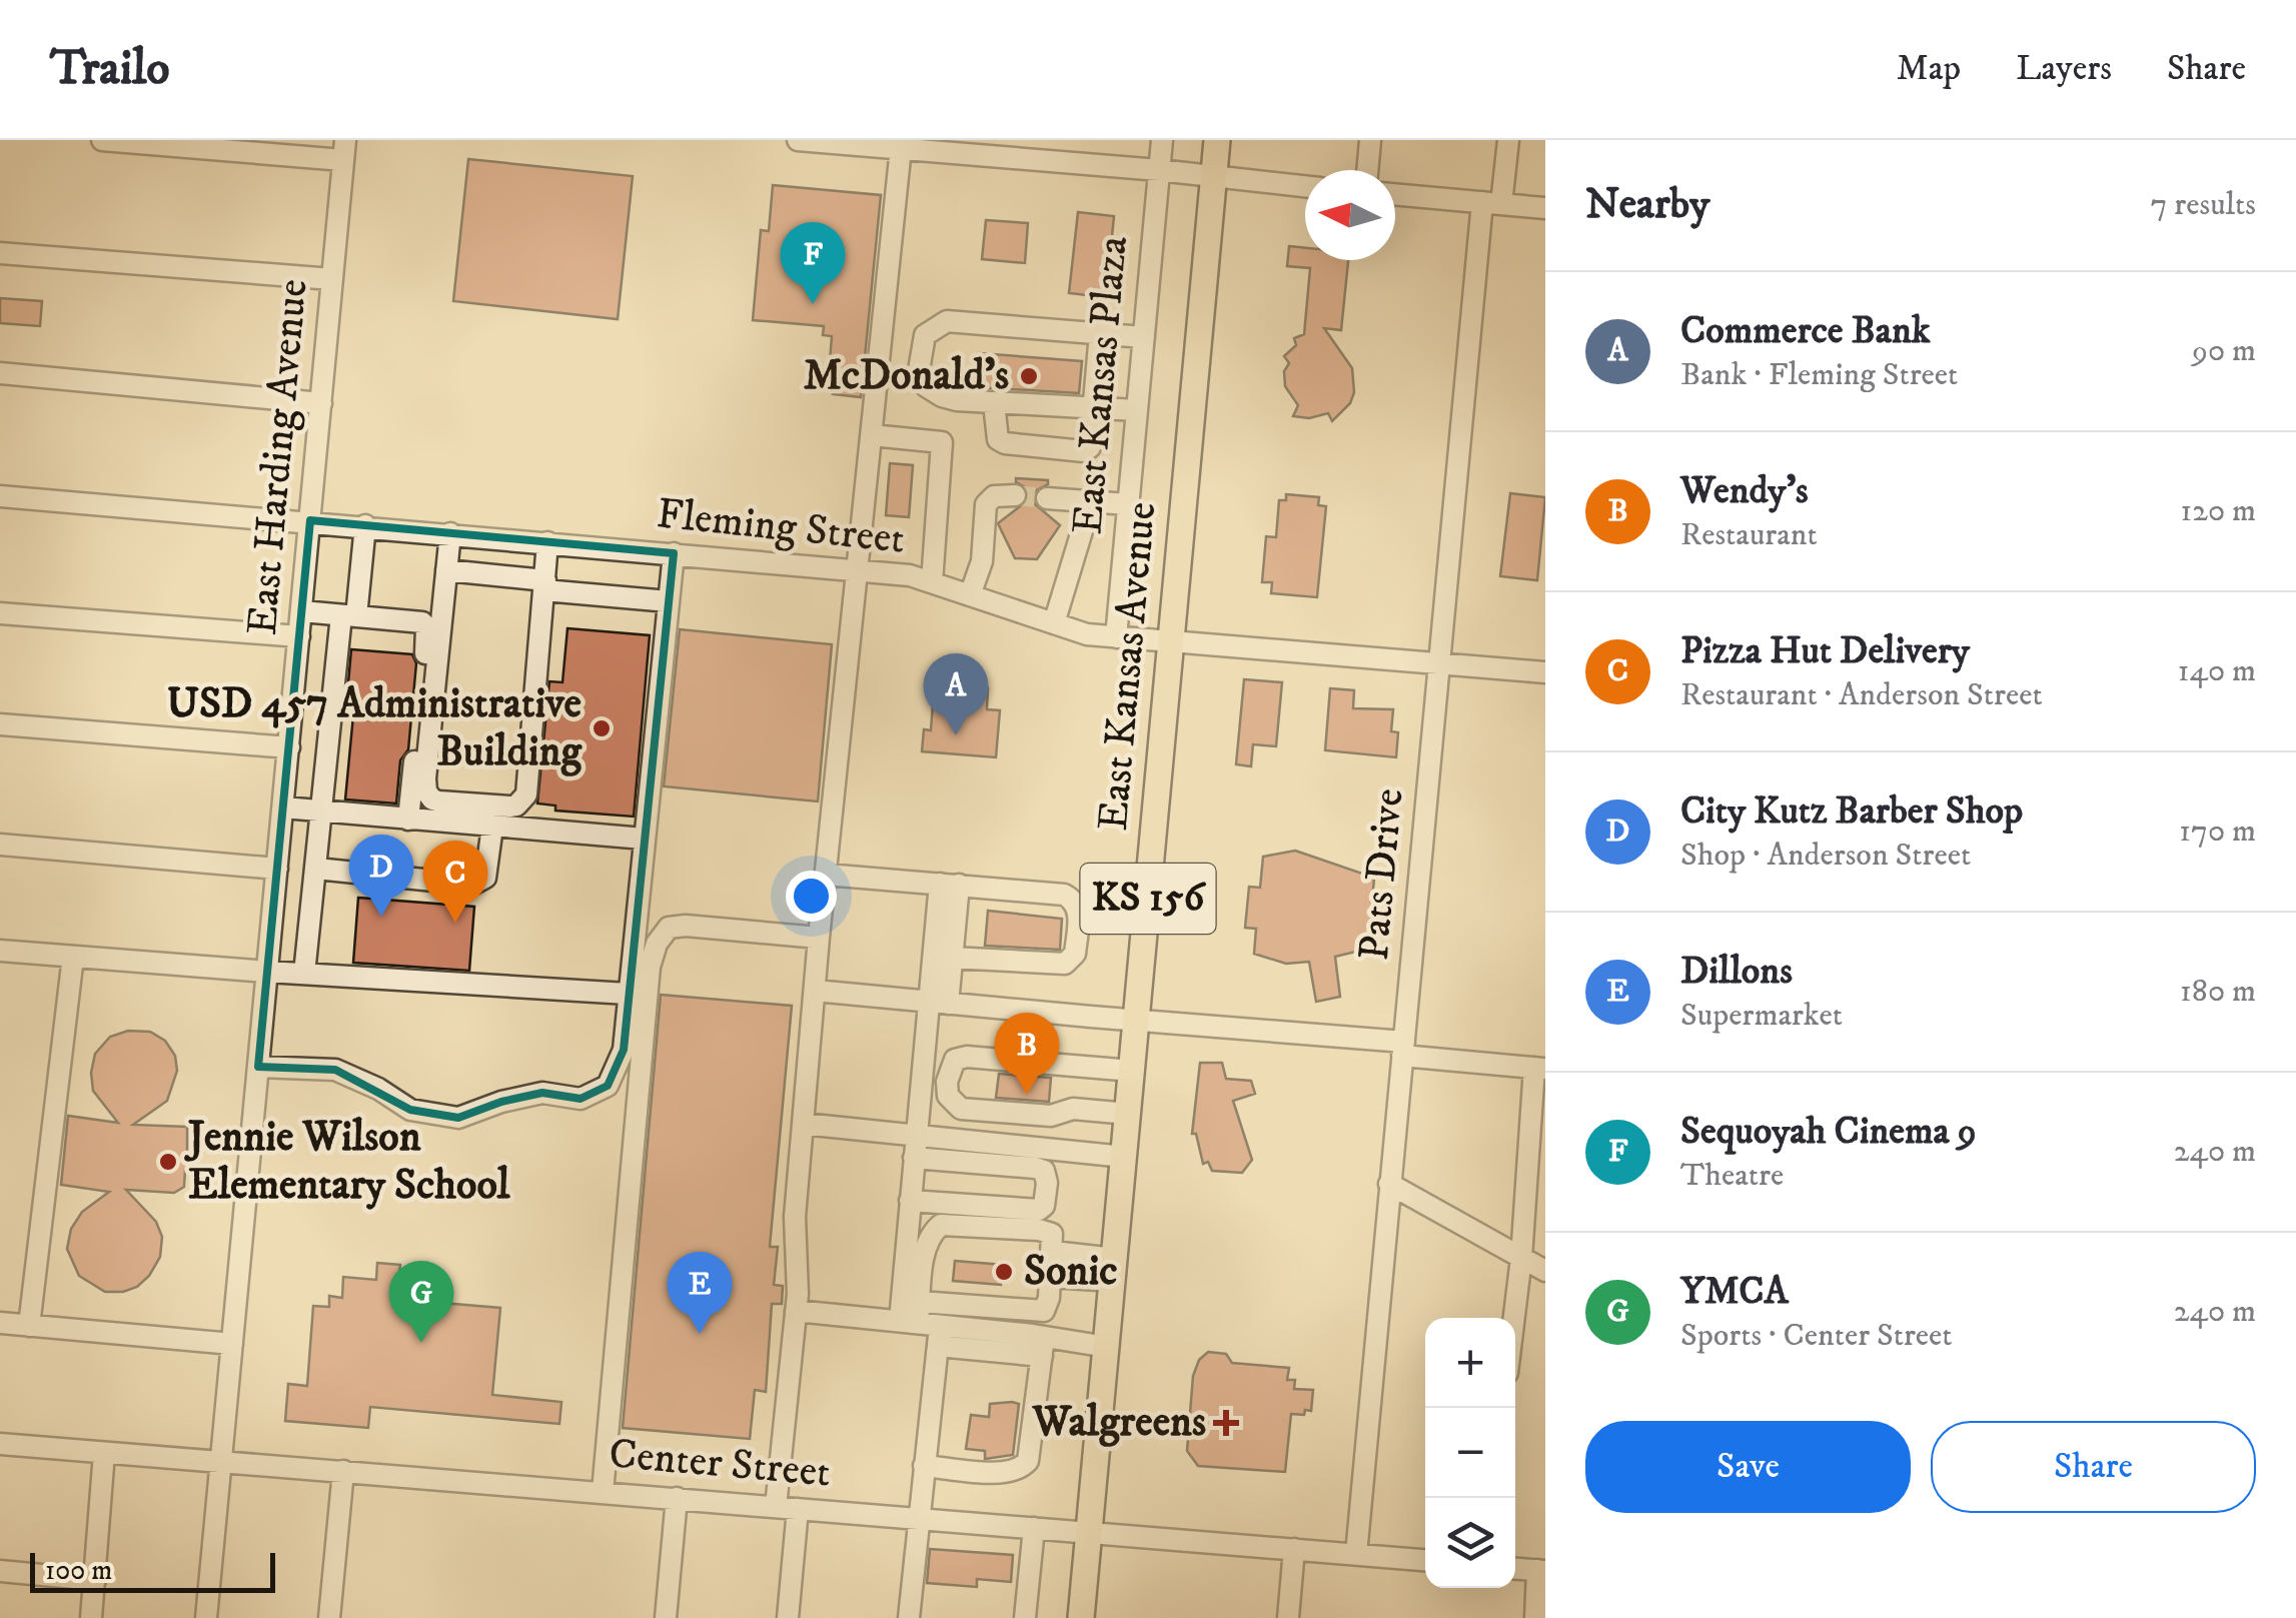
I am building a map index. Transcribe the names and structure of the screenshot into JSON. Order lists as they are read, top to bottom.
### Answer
{
  "streets": {
    "main road": ["East Kansas Avenue", "KS 156"],
    "street": [
      "East Kansas Plaza",
      "East Harding Avenue",
      "Fleming Street",
      "Pats Drive",
      "Center Street"
    ]
  },
  "crossings": [
    ["East Kansas Plaza", "Fleming Street"],
    ["East Harding Avenue", "Fleming Street"],
    ["East Harding Avenue", "Center Street"],
    ["Fleming Street", "East Kansas Avenue"],
    ["Fleming Street", "Pats Drive"],
    ["East Kansas Avenue", "Center Street"],
    ["Pats Drive", "Center Street"]
  ],
  "places": {
    "other": [
      "McDonald's",
      "USD 457 Administrative Building",
      "Jennie Wilson Elementary School",
      "Sonic"
    ],
    "health": ["Walgreens"]
  },
  "scale_bar": "100 m",
  "north": "left",
  "page": {
    "header": "Trailo",
    "nav": ["Map", "Layers", "Share"],
    "heading": ["Nearby", "7 results"],
    "pins": [
      "F",
      "A",
      "D",
      "C",
      "B",
      "E",
      "G"
    ],
    "list": [
      {
        "mark": "A",
        "name": "Commerce Bank",
        "note": "Bank · Fleming Street",
        "value": "90 m"
      },
      {
        "mark": "B",
        "name": "Wendy's",
        "note": "Restaurant",
        "value": "120 m"
      },
      {
        "mark": "C",
        "name": "Pizza Hut Delivery",
        "note": "Restaurant · Anderson Street",
        "value": "140 m"
      },
      {
        "mark": "D",
        "name": "City Kutz Barber Shop",
        "note": "Shop · Anderson Street",
        "value": "170 m"
      },
      {
        "mark": "E",
        "name": "Dillons",
        "note": "Supermarket",
        "value": "180 m"
      },
      {
        "mark": "F",
        "name": "Sequoyah Cinema 9",
        "note": "Theatre",
        "value": "240 m"
      },
      {
        "mark": "G",
        "name": "YMCA",
        "note": "Sports · Center Street",
        "value": "240 m"
      }
    ],
    "map_buttons": ["+", "−"],
    "buttons": ["Save", "Share"],
    "scale": "100 m"
  }
}
